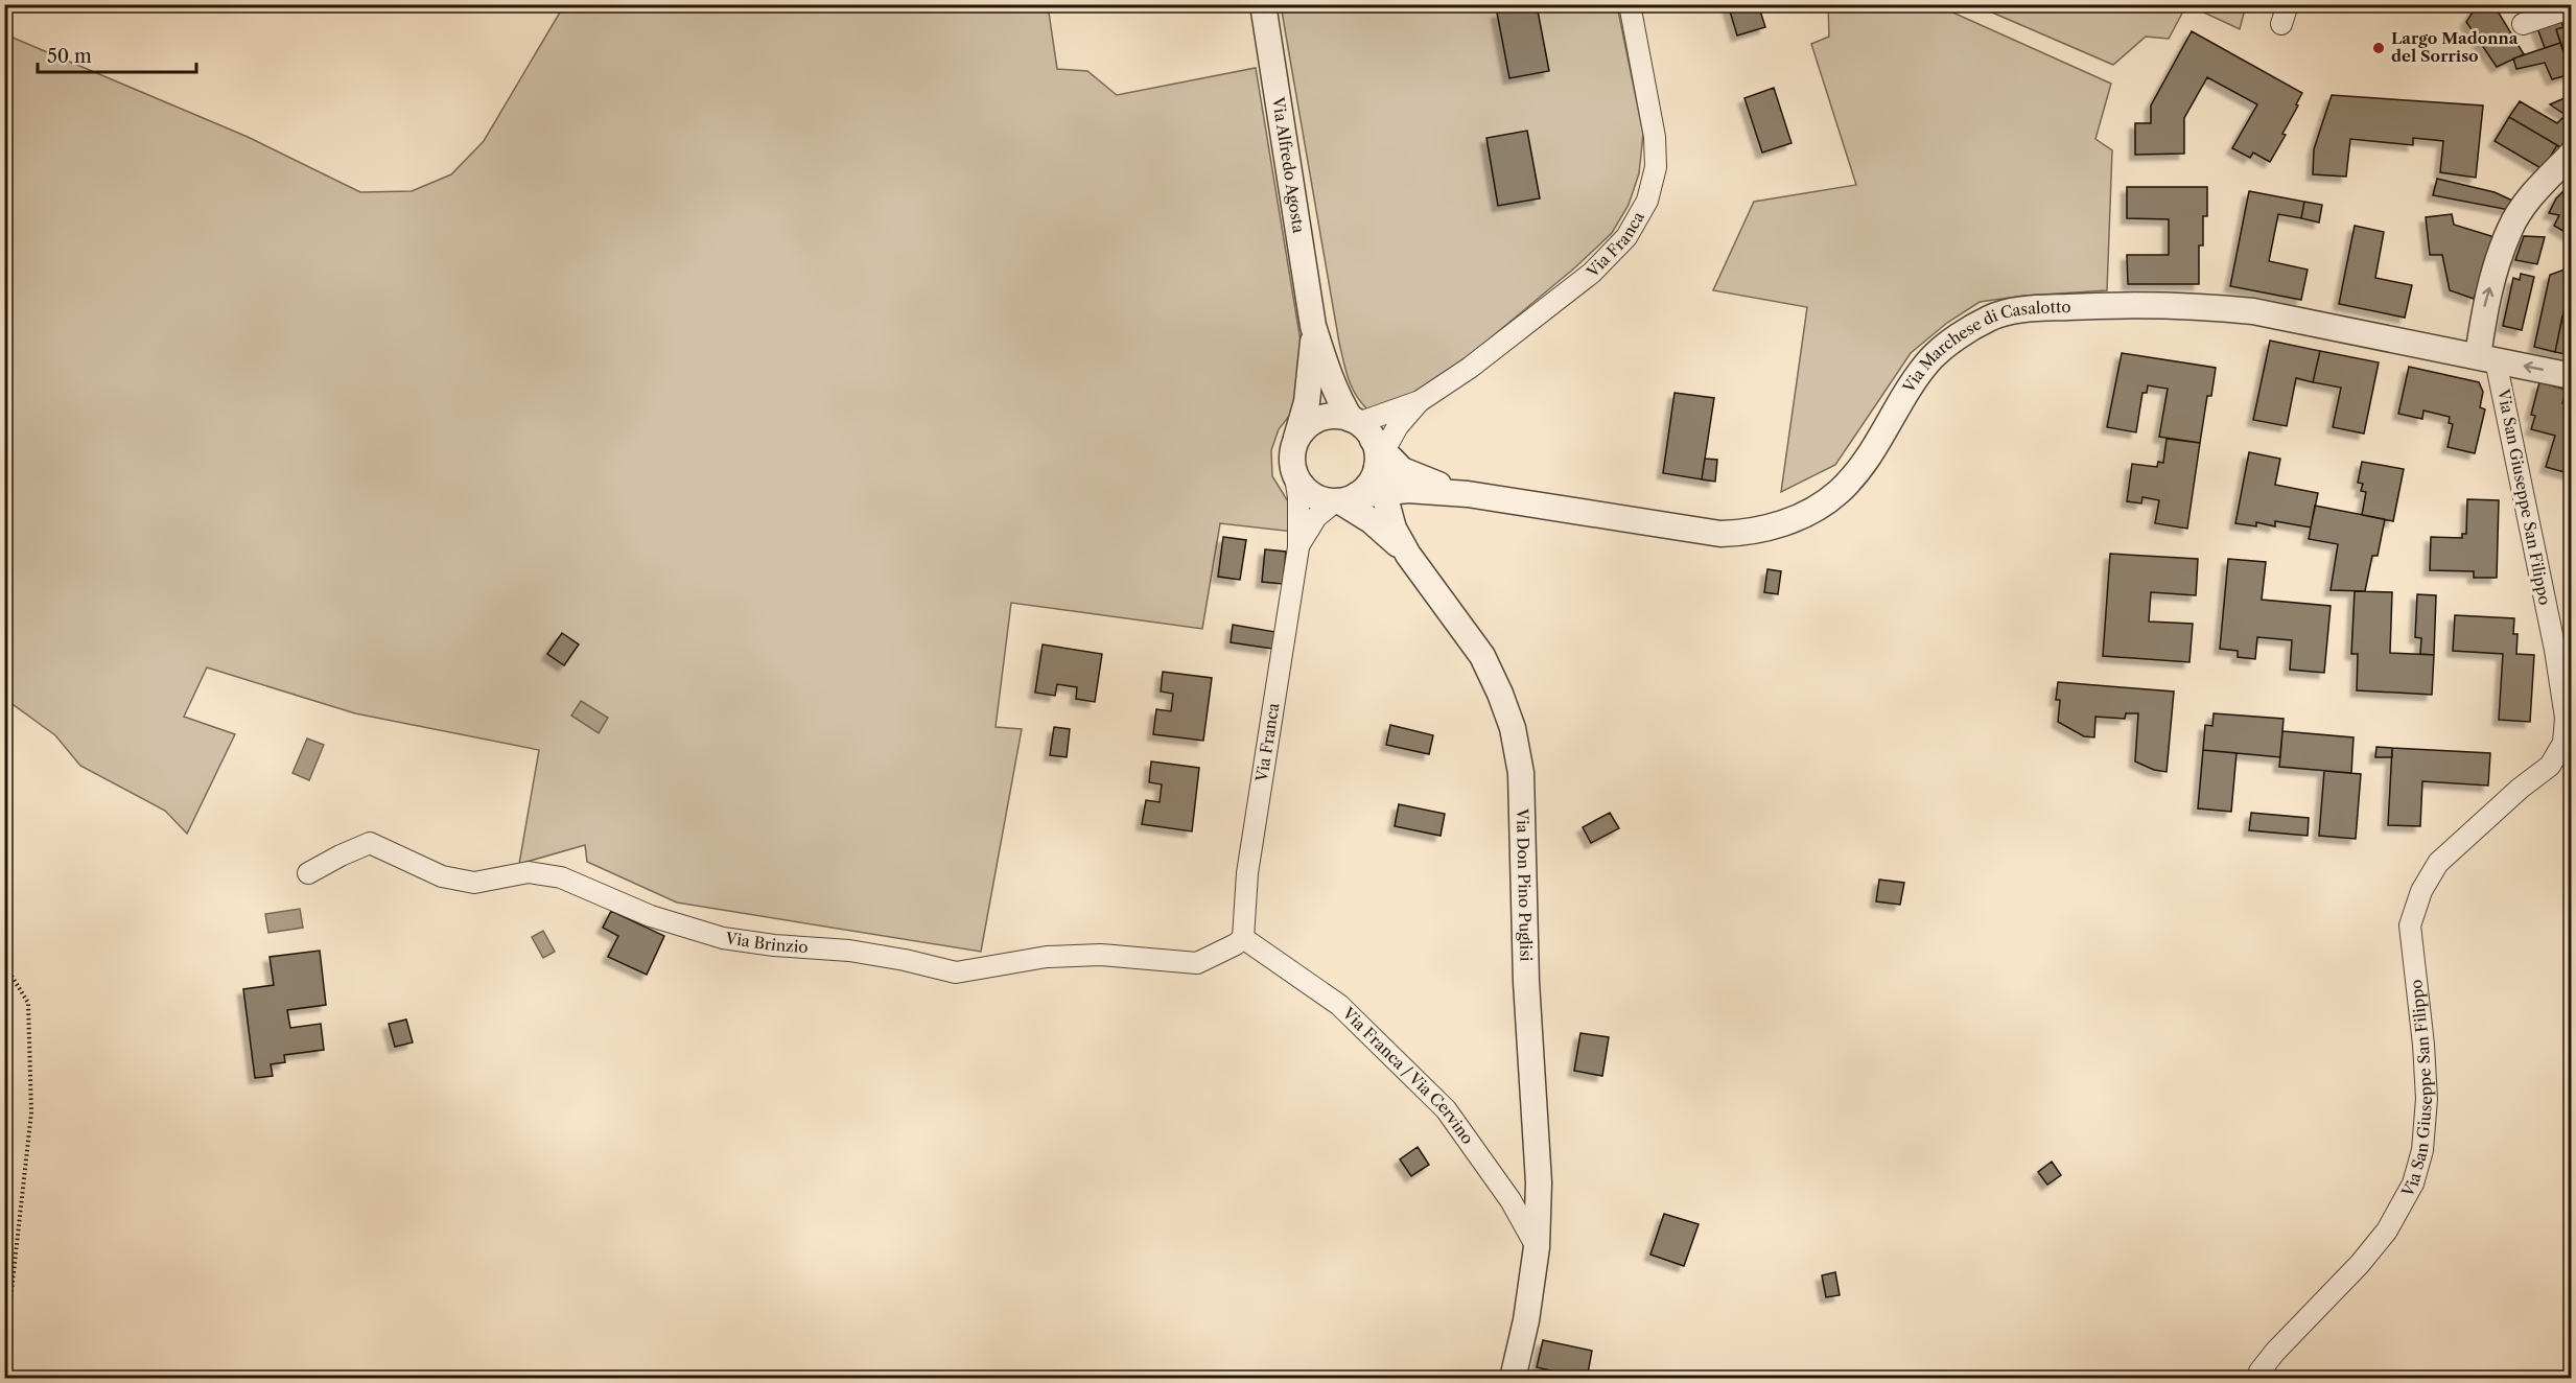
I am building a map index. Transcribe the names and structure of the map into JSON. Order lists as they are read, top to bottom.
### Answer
{
  "streets": {
    "street": [
      "Via Alfredo Agosta",
      "Via Franca",
      "Via Marchese di Casalotto",
      "Via San Giuseppe San Filippo",
      "Via Don Pino Puglisi",
      "Via Brinzio",
      "Via Franca / Via Cervino"
    ]
  },
  "crossings": [
    ["Via Franca", "Via Brinzio"],
    ["Via Franca", "Via Franca / Via Cervino"],
    ["Via Marchese di Casalotto", "Via San Giuseppe San Filippo"],
    ["Via Don Pino Puglisi", "Via Franca / Via Cervino"],
    ["Via Brinzio", "Via Franca / Via Cervino"]
  ],
  "places": ["Largo Madonna del Sorriso"],
  "scale_bar": "50 m"
}
